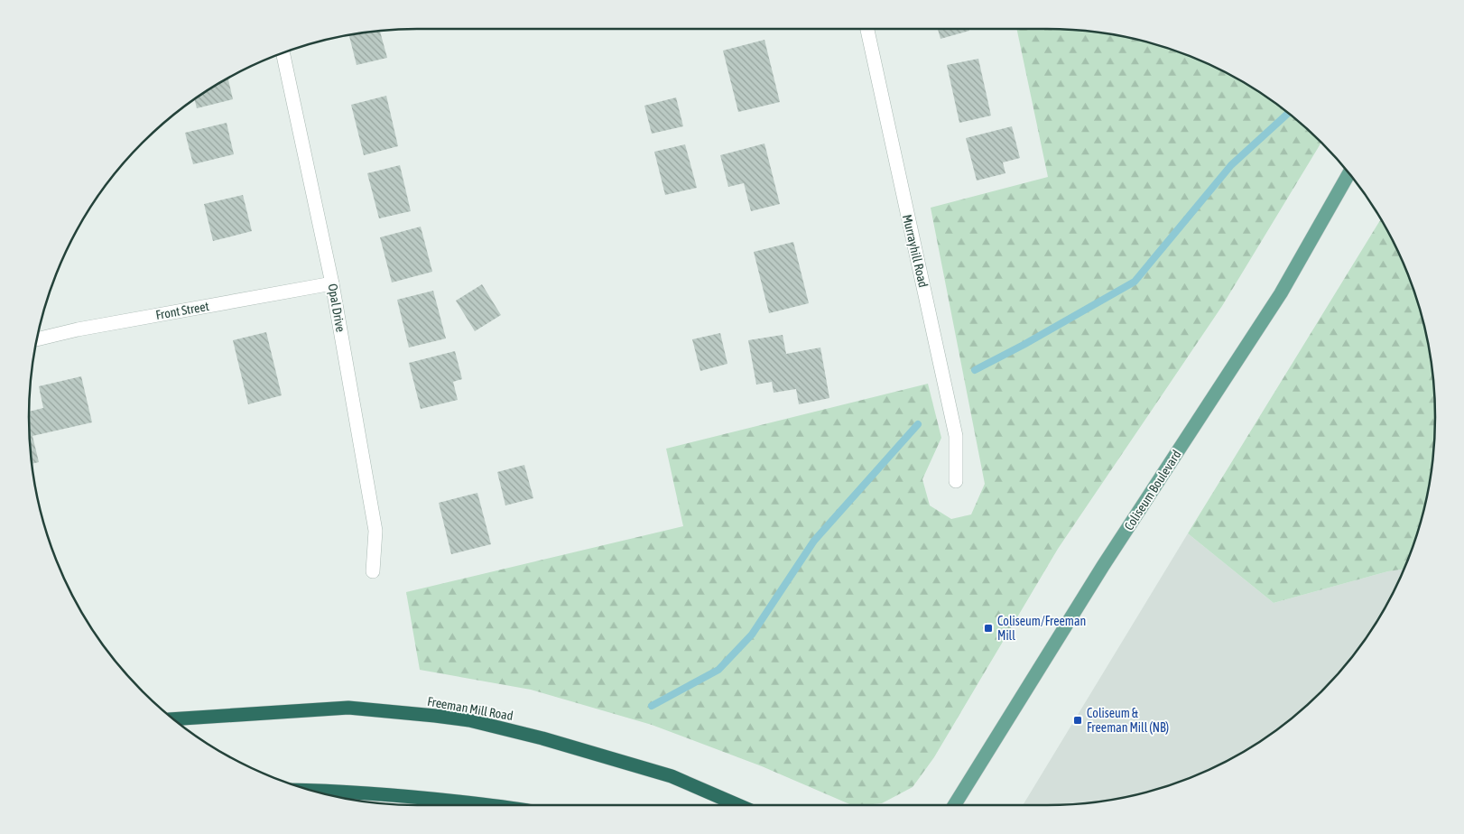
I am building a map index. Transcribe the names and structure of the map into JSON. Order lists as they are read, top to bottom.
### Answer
{
  "streets": {
    "highway": ["Freeman Mill Road"],
    "main road": ["Coliseum Boulevard"],
    "street": ["Murrayhill Road", "Opal Drive", "Front Street"]
  },
  "crossings": [
    ["Opal Drive", "Front Street"]
  ],
  "places": {
    "transit": ["Coliseum/Freeman Mill", "Coliseum & Freeman Mill (NB)"]
  }
}
